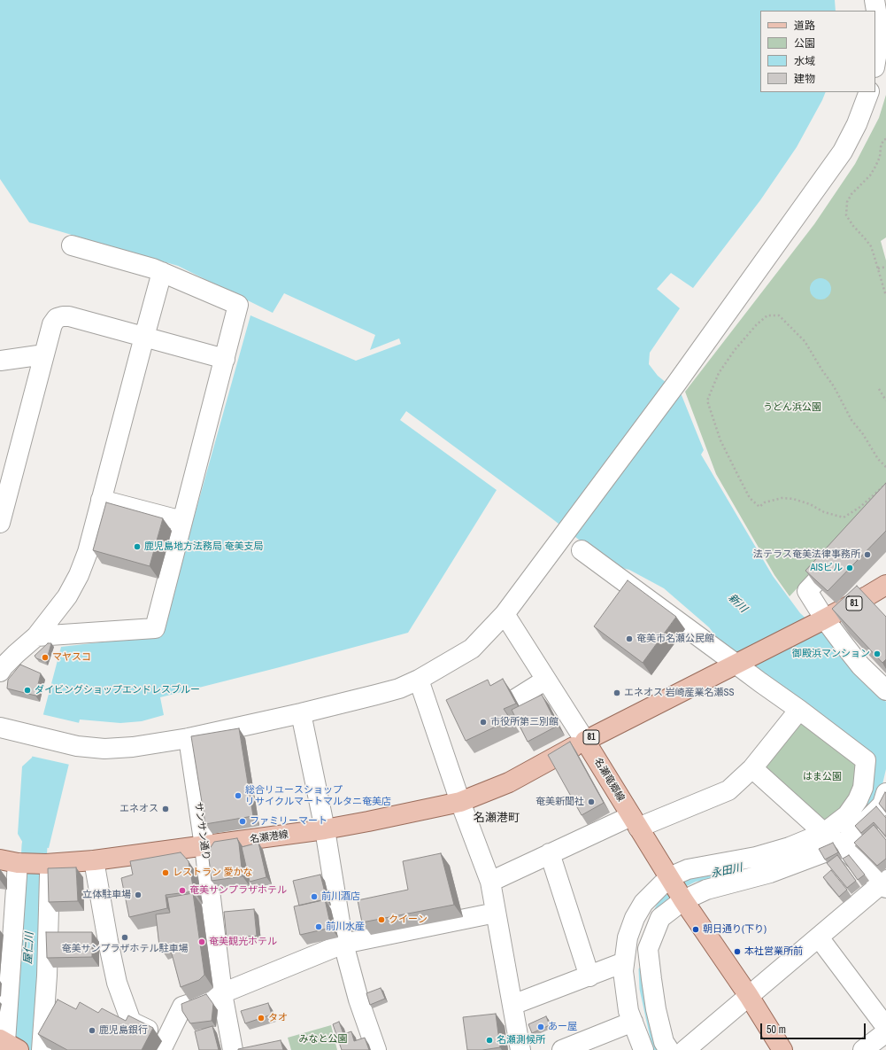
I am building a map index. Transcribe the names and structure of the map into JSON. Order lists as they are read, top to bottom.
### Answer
{
  "streets": {
    "main road": ["81", "名瀬竜郷線", "名瀬港線"],
    "street": ["サンサン通り"]
  },
  "crossings": [
    ["81", "名瀬竜郷線"],
    ["81", "名瀬港線"],
    ["名瀬竜郷線", "名瀬港線"],
    ["サンサン通り", "名瀬港線"]
  ],
  "districts": ["名瀬港町"],
  "water": ["新川", "永田川", "屋仁川"],
  "parks": ["うどん浜公園", "はま公園", "みなと公園"],
  "places": [
    "鹿児島地方法務局 奄美支局",
    "法テラス奄美法律事務所",
    "AISビル",
    "奄美市名瀬公民館",
    "御殿浜マンション",
    "マヤスコ",
    "ダイビングショップエンドレスブルー",
    "エネオス 岩崎産業名瀬SS",
    "市役所第三別館",
    "総合リユースショップ リサイクルマートマルタニ奄美店",
    "奄美新聞社",
    "エネオス",
    "ファミリーマート",
    "レストラン 愛かな",
    "奄美サンプラザホテル",
    "立体駐車場",
    "前川酒店",
    "クイーン",
    "前川水産",
    "朝日通り(下り)",
    "奄美サンプラザホテル駐車場",
    "奄美観光ホテル",
    "本社営業所前",
    "タオ",
    "あー屋",
    "鹿児島銀行",
    "名瀬測候所"
  ],
  "legend": [
    "道路",
    "公園",
    "水域",
    "建物"
  ],
  "scale_bar": "50 m"
}
